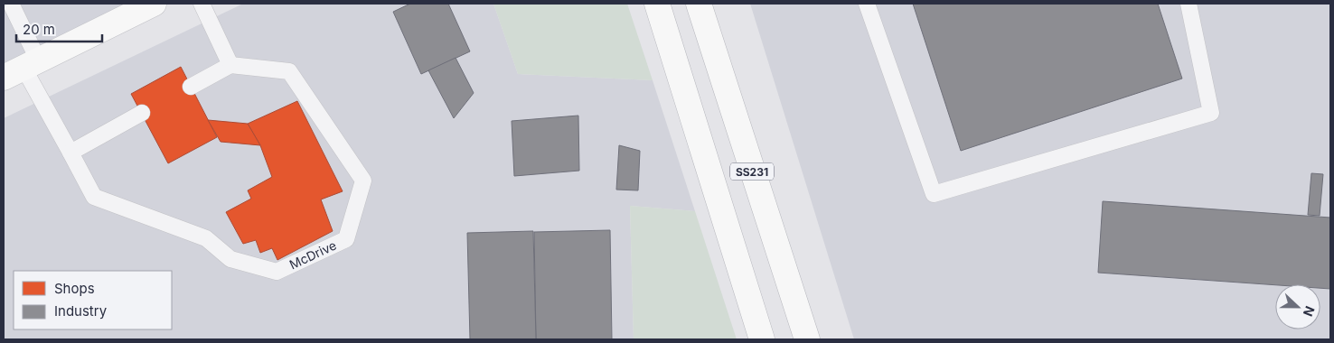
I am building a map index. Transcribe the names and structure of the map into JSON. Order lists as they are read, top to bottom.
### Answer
{
  "streets": {
    "main road": ["SS231"],
    "lane": ["McDrive"]
  },
  "legend": ["Shops", "Industry"],
  "scale_bar": "20 m",
  "north": "right"
}
